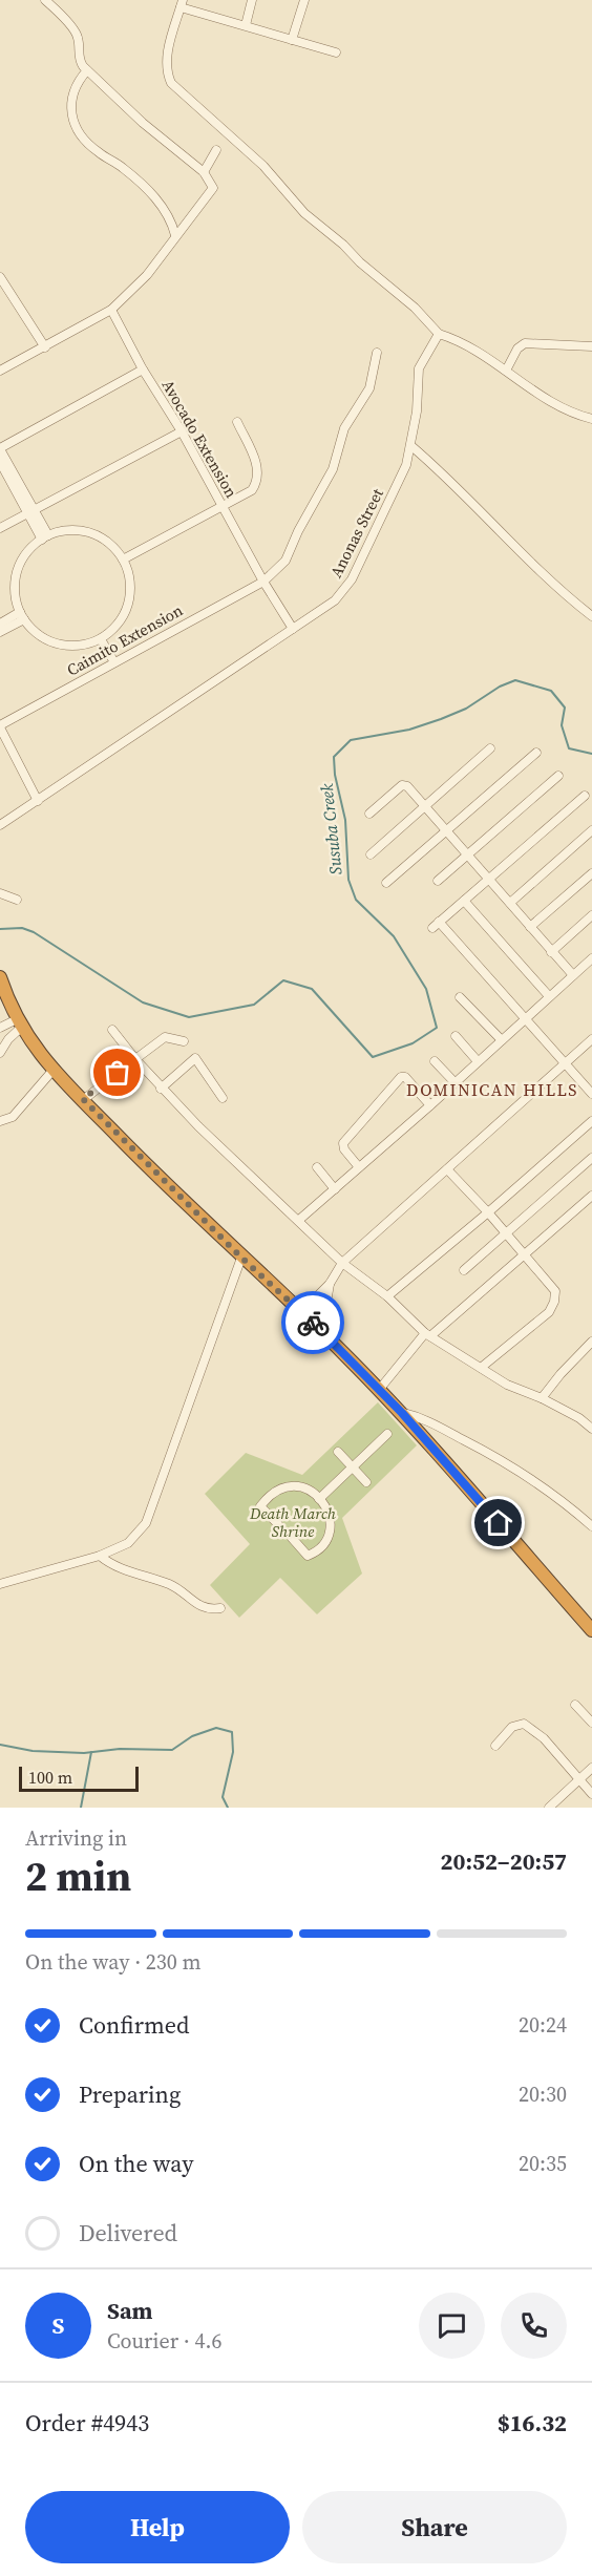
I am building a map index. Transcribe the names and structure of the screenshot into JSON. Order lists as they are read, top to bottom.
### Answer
{
  "streets": {
    "street": ["Avocado Extension", "Anonas Street", "Caimito Extension"]
  },
  "crossings": [
    ["Avocado Extension", "Anonas Street"],
    ["Avocado Extension", "Caimito Extension"]
  ],
  "districts": ["DOMINICAN HILLS"],
  "water": ["Susuba Creek"],
  "parks": ["Death March Shrine"],
  "scale_bar": "100 m",
  "page": {
    "scale": "100 m",
    "heading": ["2 min", "Arriving in", "20:52–20:57"],
    "panel": [
      "Sam",
      "Courier · 4.6",
      "Order #4943",
      "$16.32"
    ],
    "bar": "On the way · 230 m",
    "list": [
      ["Confirmed", "20:24"],
      ["Preparing", "20:30"],
      ["On the way", "20:35"],
      "Delivered"
    ],
    "round": "S",
    "buttons": ["Help", "Share"]
  }
}
